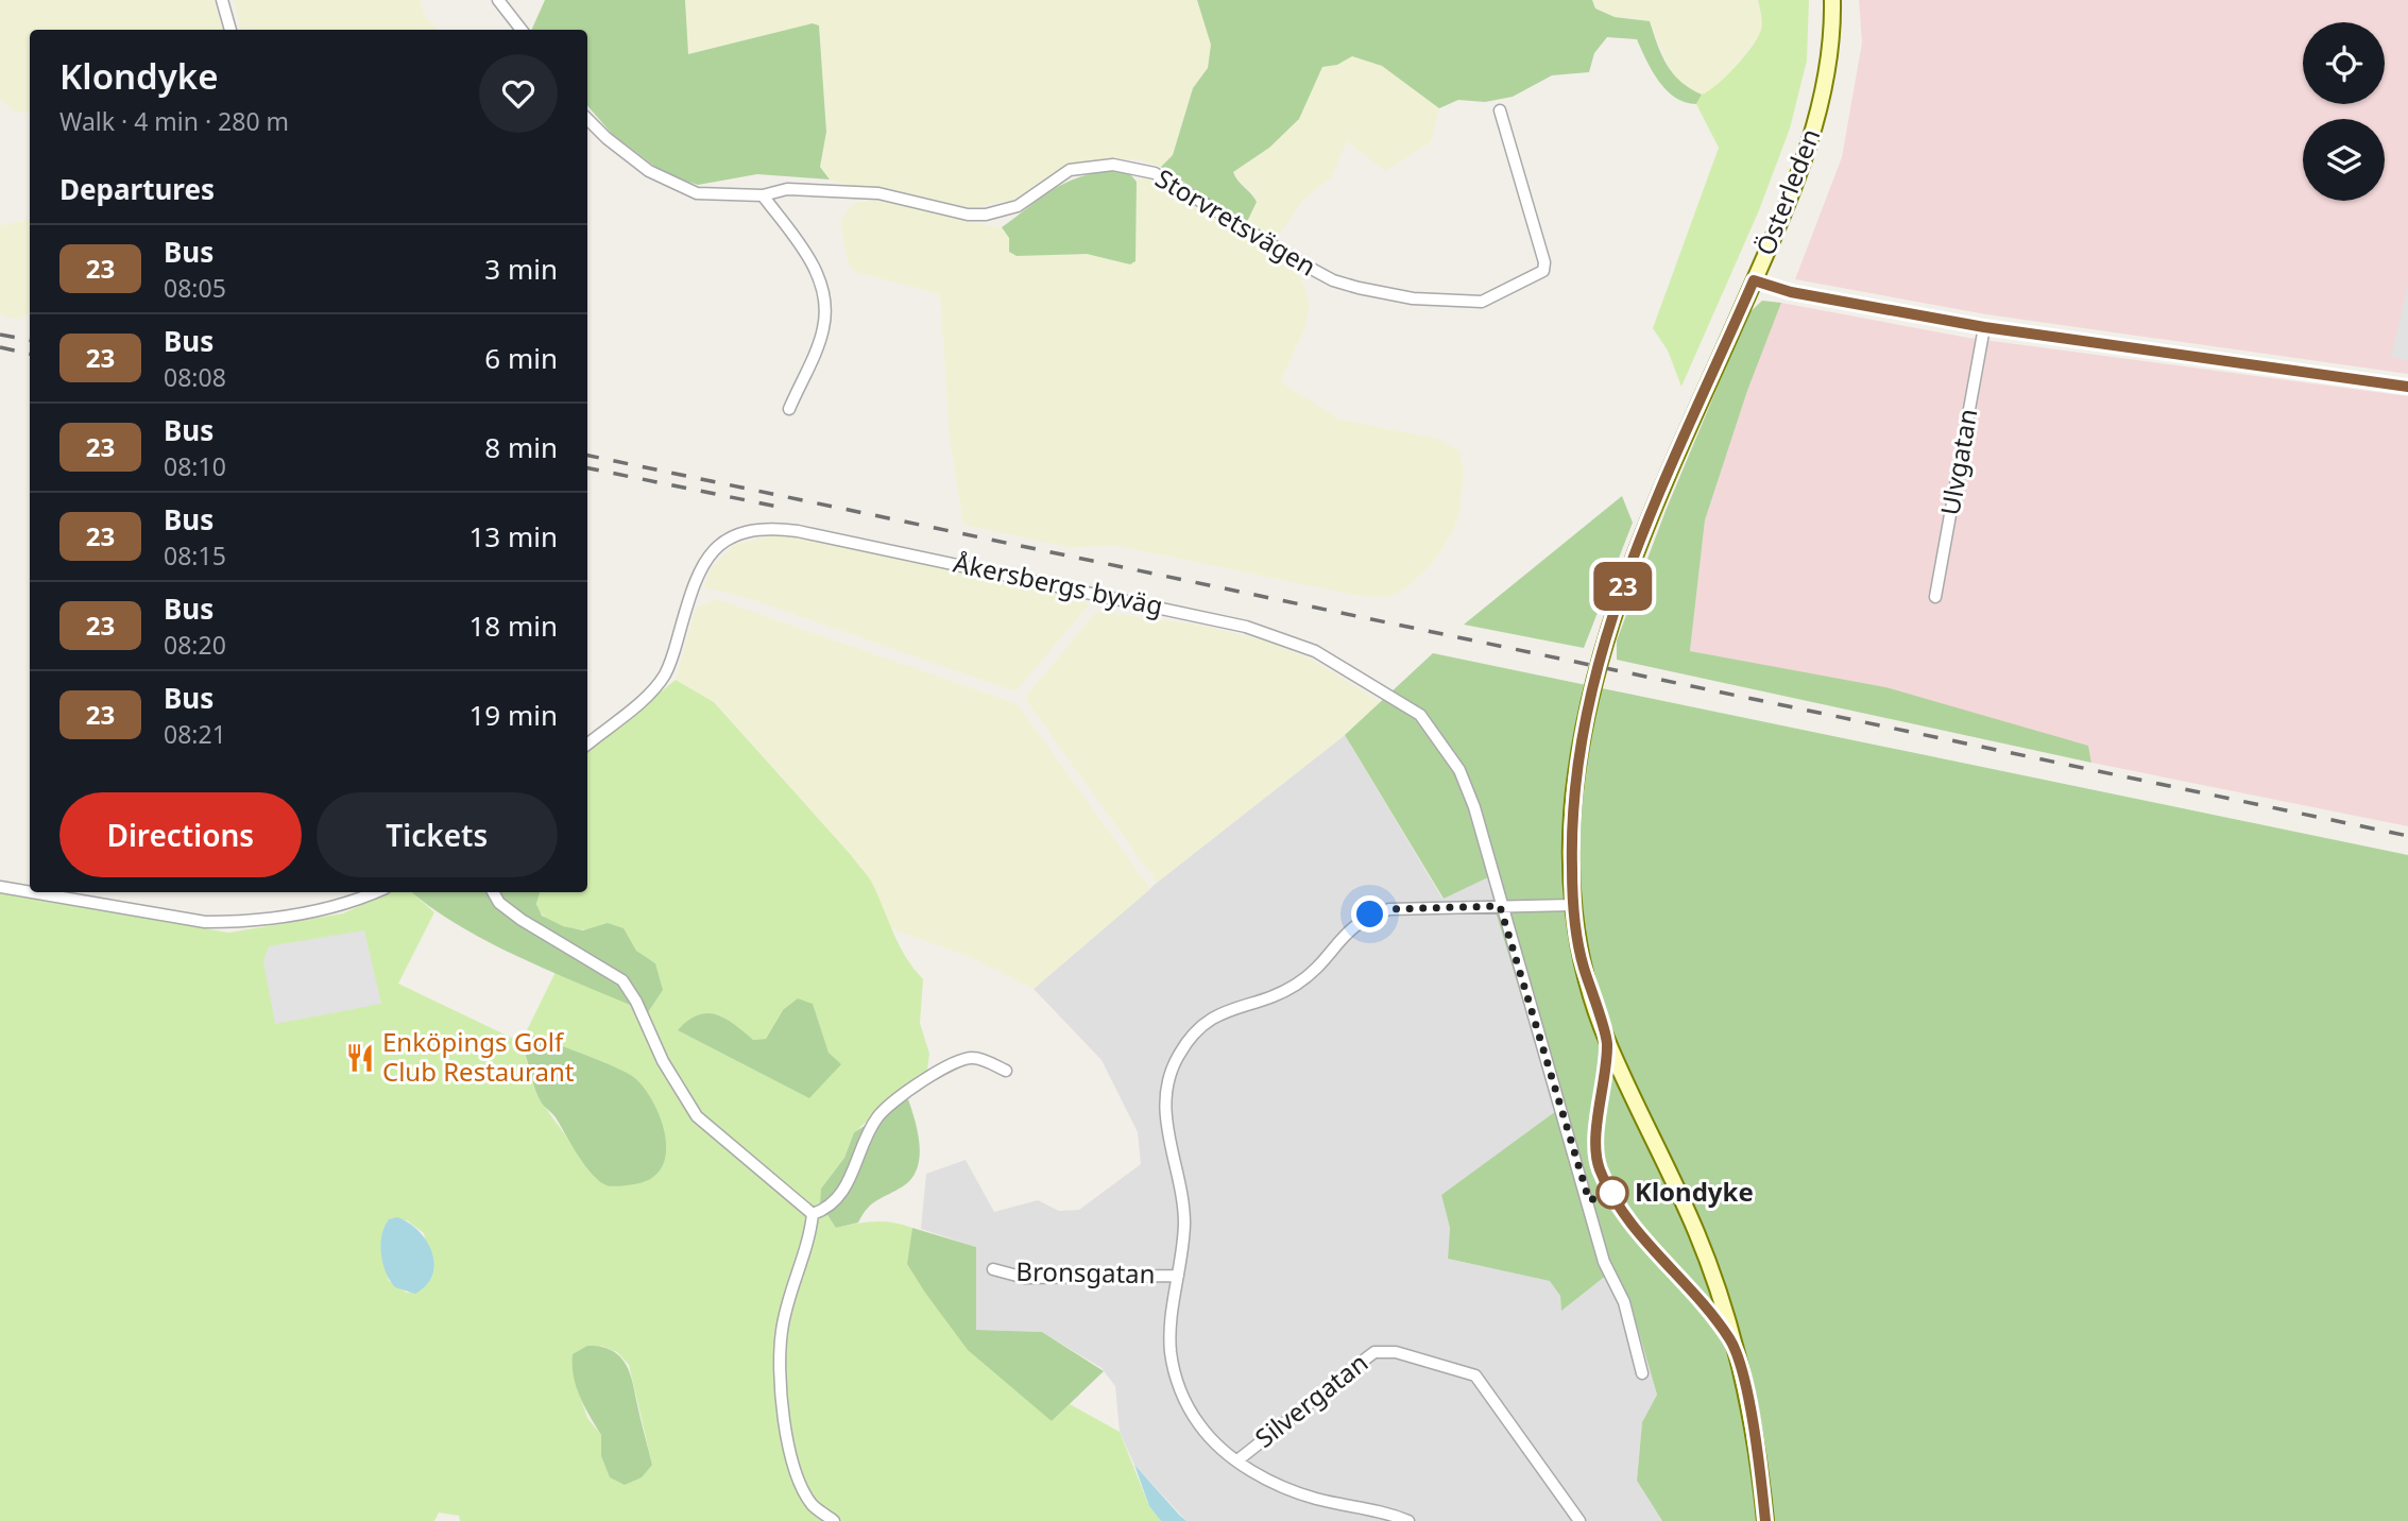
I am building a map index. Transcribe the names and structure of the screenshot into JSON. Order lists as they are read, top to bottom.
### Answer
{
  "streets": {
    "street": [
      "Österleden",
      "Storvretsvägen",
      "Ulvgatan",
      "Åkersbergs byväg",
      "Bronsgatan",
      "Silvergatan"
    ]
  },
  "crossings": [
    ["Österleden", "Silvergatan"],
    ["Åkersbergs byväg", "Silvergatan"],
    ["Bronsgatan", "Silvergatan"]
  ],
  "places": {
    "restaurant": ["Enköpings Golf Club Restaurant"],
    "other": ["Klondyke"]
  },
  "lines": ["bus line 23"],
  "page": {
    "on_map": "23",
    "heading": [
      ["Klondyke", "Walk · 4 min · 280 m"],
      "Departures"
    ],
    "list": [
      {
        "mark": "23",
        "name": "Bus",
        "note": "08:05",
        "value": "3 min"
      },
      {
        "mark": "23",
        "name": "Bus",
        "note": "08:08",
        "value": "6 min"
      },
      {
        "mark": "23",
        "name": "Bus",
        "note": "08:10",
        "value": "8 min"
      },
      {
        "mark": "23",
        "name": "Bus",
        "note": "08:15",
        "value": "13 min"
      },
      {
        "mark": "23",
        "name": "Bus",
        "note": "08:20",
        "value": "18 min"
      },
      {
        "mark": "23",
        "name": "Bus",
        "note": "08:21",
        "value": "19 min"
      }
    ],
    "buttons": ["Directions", "Tickets"]
  }
}
